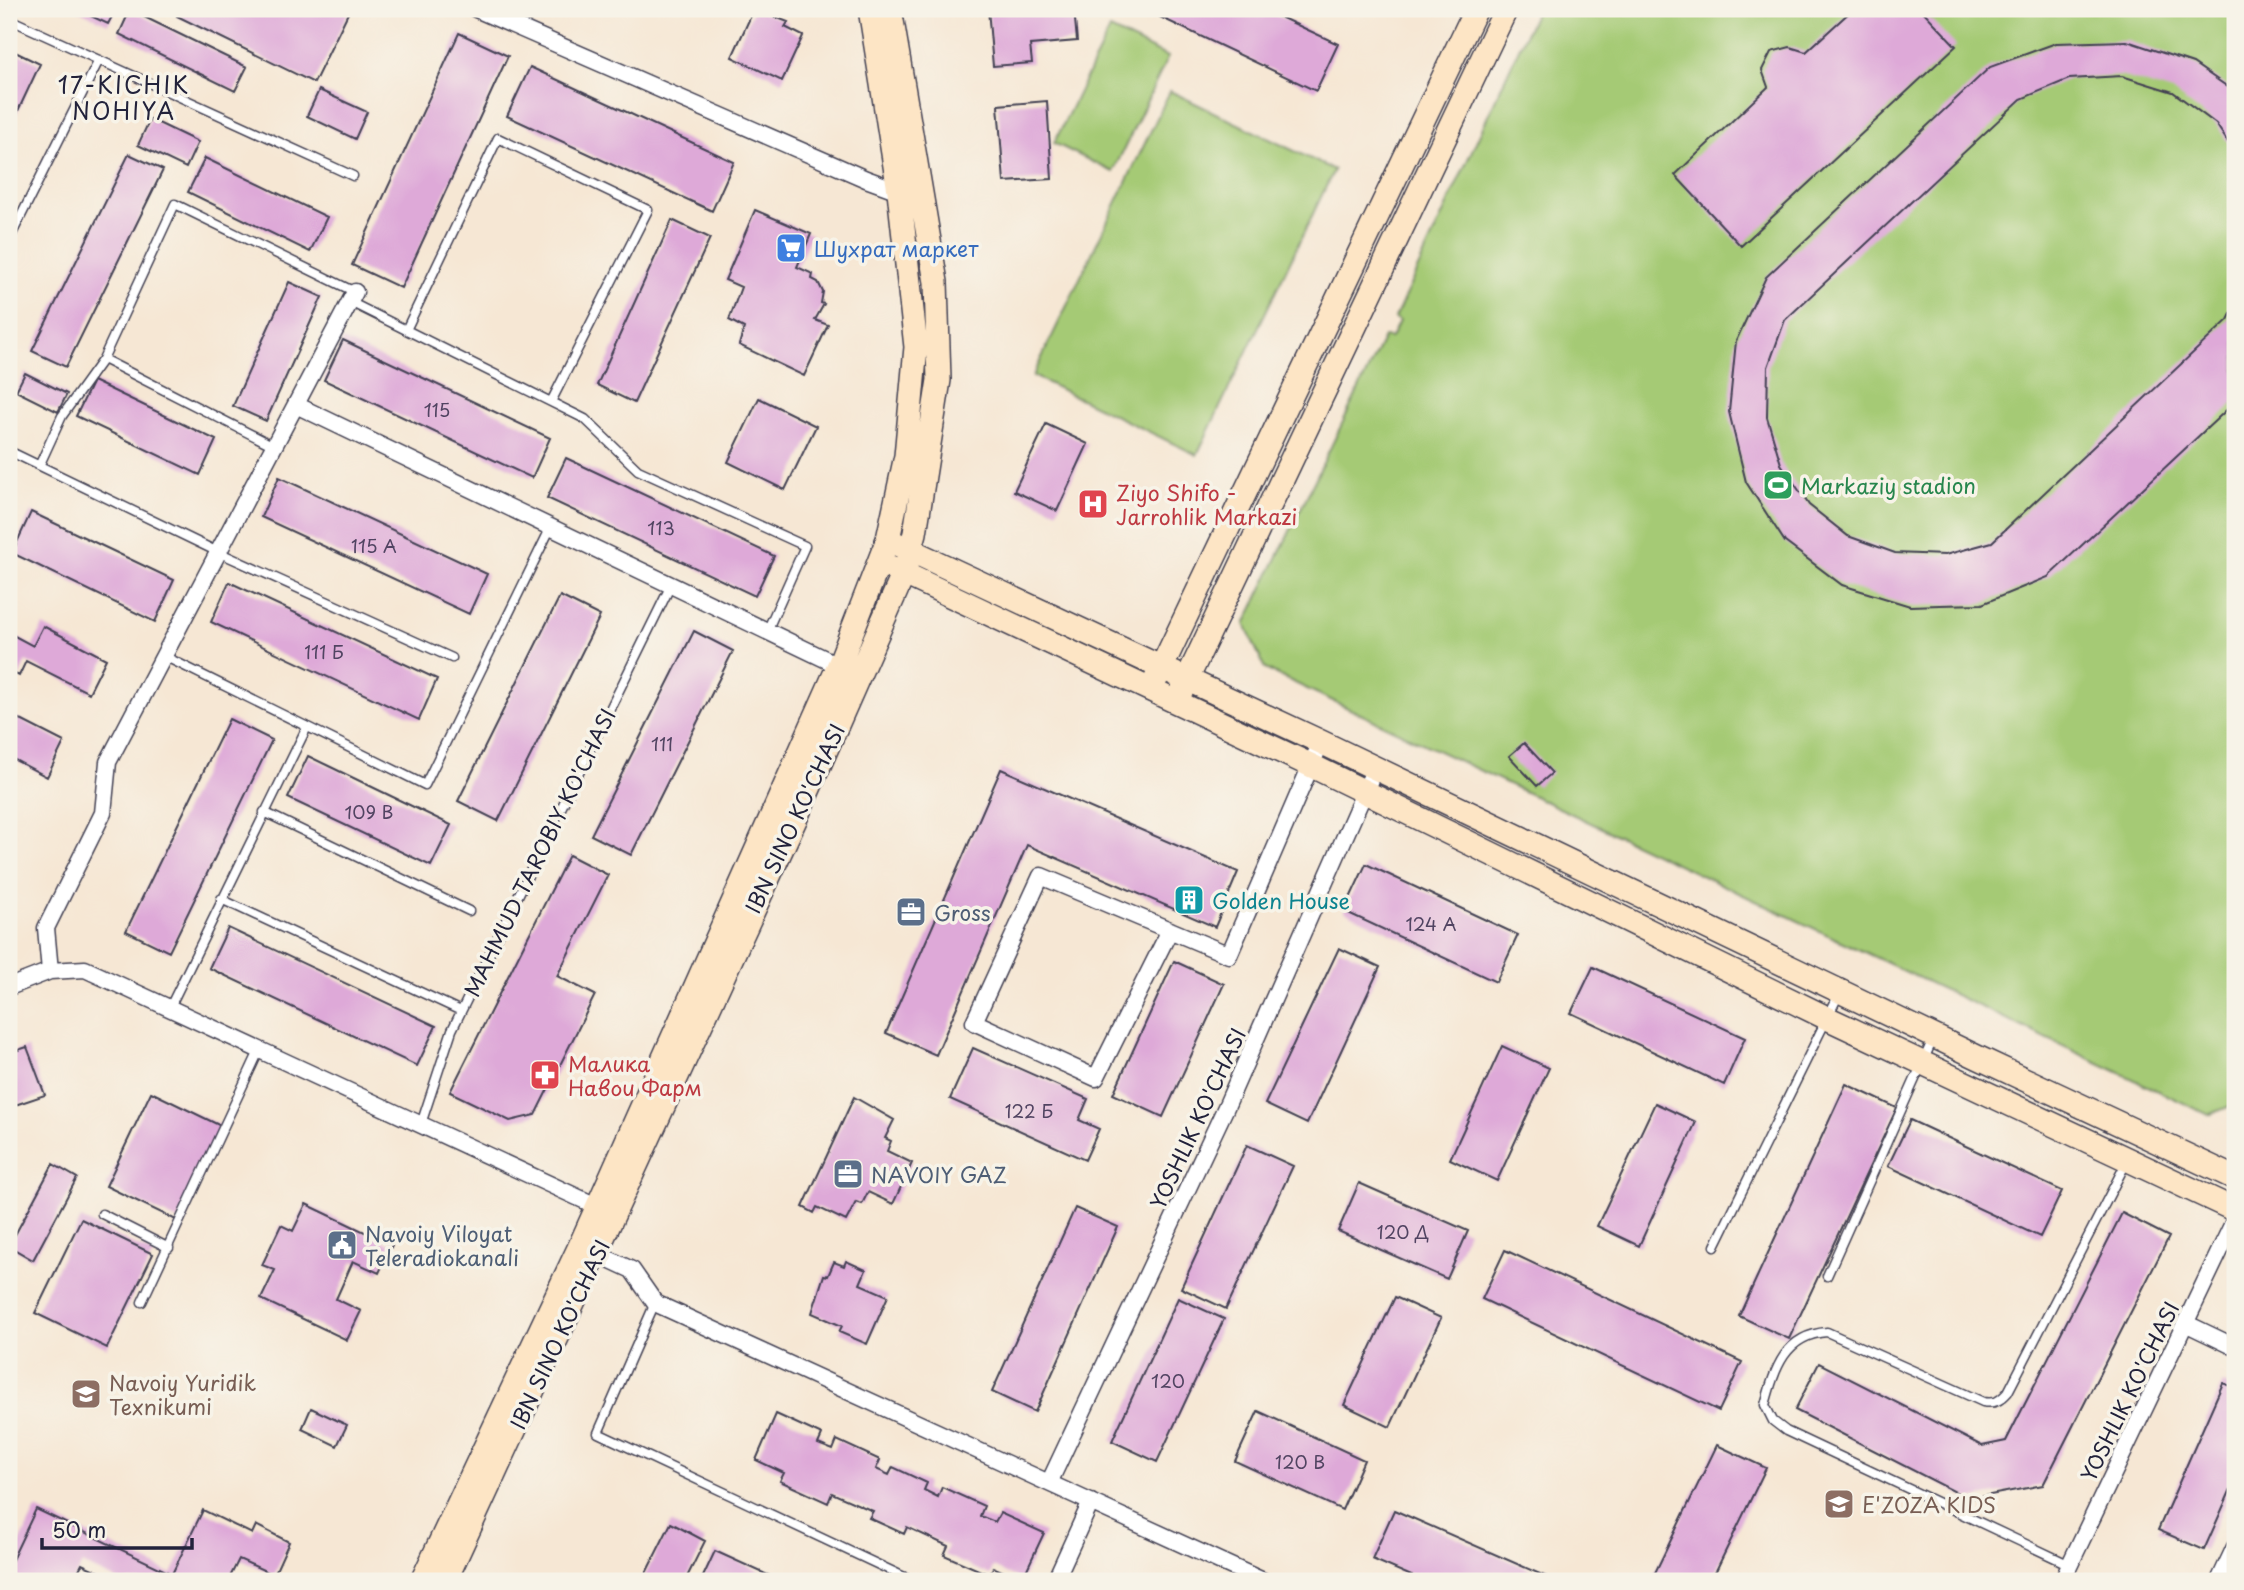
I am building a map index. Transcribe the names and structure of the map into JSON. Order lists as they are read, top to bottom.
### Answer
{
  "streets": {
    "street": ["IBN SINO KO'CHASI", "YOSHLIK KO'CHASI"],
    "lane": ["MAHMUD TAROBIY KO'CHASI"]
  },
  "districts": ["17-KICHIK NOHIYA"],
  "places": {
    "supermarket": ["Шухрат маркет"],
    "sports": ["Markaziy stadion"],
    "hospital": ["Ziyo Shifo - Jarrohlik Markazi"],
    "building": ["Golden House"],
    "office": ["Gross", "NAVOIY GAZ"],
    "pharmacy": ["Малика Навои Фарм"],
    "public building": ["Navoiy Viloyat Teleradiokanali"],
    "school or university": ["Navoiy Yuridik Texnikumi", "E'ZOZA KIDS"]
  },
  "house_numbers": [
    "115",
    "113",
    "115 А",
    "111 Б",
    "111",
    "109 В",
    "124 А",
    "122 Б",
    "120 Д",
    "120",
    "120 В"
  ],
  "scale_bar": "50 m"
}
